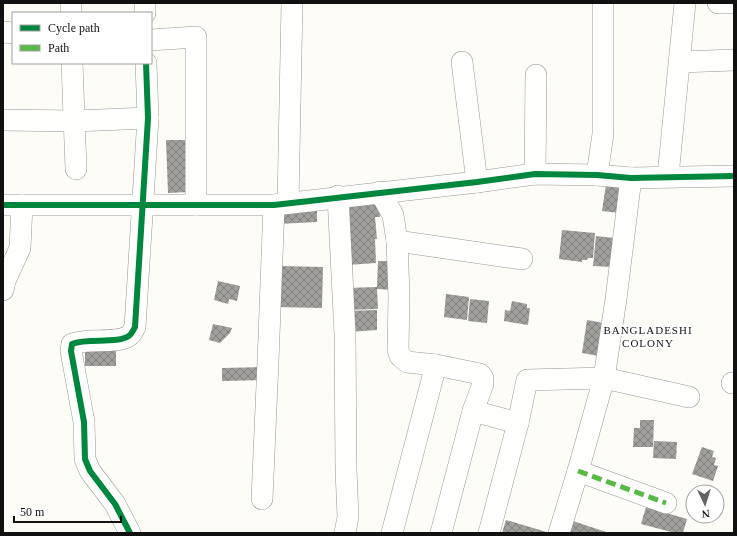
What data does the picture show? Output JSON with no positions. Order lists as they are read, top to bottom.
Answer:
{
  "districts": ["BANGLADESHI COLONY"],
  "legend": ["Cycle path", "Path"],
  "scale_bar": "50 m",
  "north": "bottom"
}
